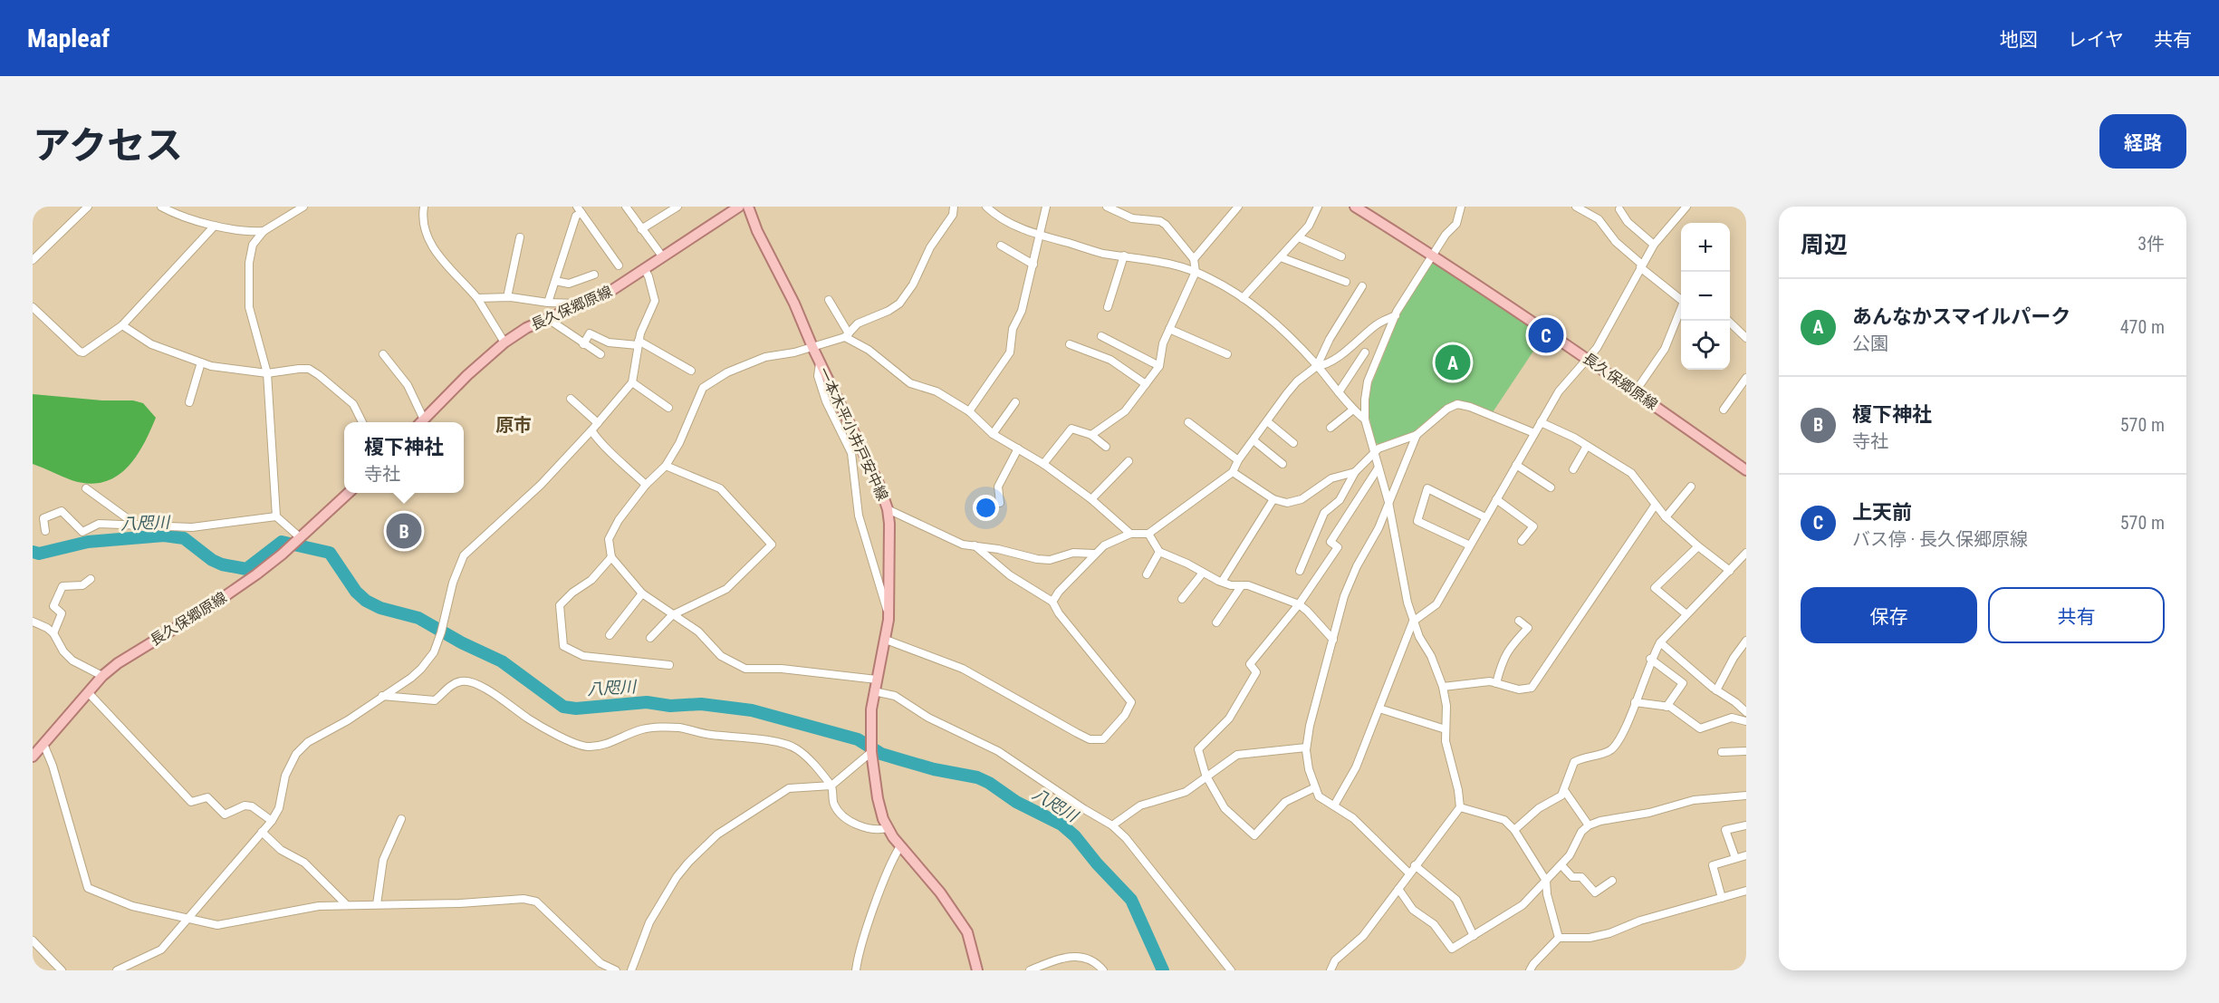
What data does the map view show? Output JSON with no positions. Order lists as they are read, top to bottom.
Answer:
{
  "streets": {
    "main road": ["長久保郷原線", "一本木平小井戸安中線"]
  },
  "districts": ["原市"],
  "water": ["八咫川"],
  "page": {
    "header": "Mapleaf",
    "nav": ["地図", "レイヤ", "共有"],
    "title": "アクセス",
    "buttons": [
      "経路",
      ["保存", "共有"]
    ],
    "heading": ["周辺", "3件"],
    "map_buttons": ["+", "−"],
    "list": [
      {
        "mark": "A",
        "name": "あんなかスマイルパーク",
        "note": "公園",
        "value": "470 m"
      },
      {
        "mark": "B",
        "name": "榎下神社",
        "note": "寺社",
        "value": "570 m"
      },
      {
        "mark": "C",
        "name": "上天前",
        "note": "バス停 · 長久保郷原線",
        "value": "570 m"
      }
    ],
    "pins": ["C", "A", "B"],
    "popup": ["榎下神社", "寺社"]
  }
}
